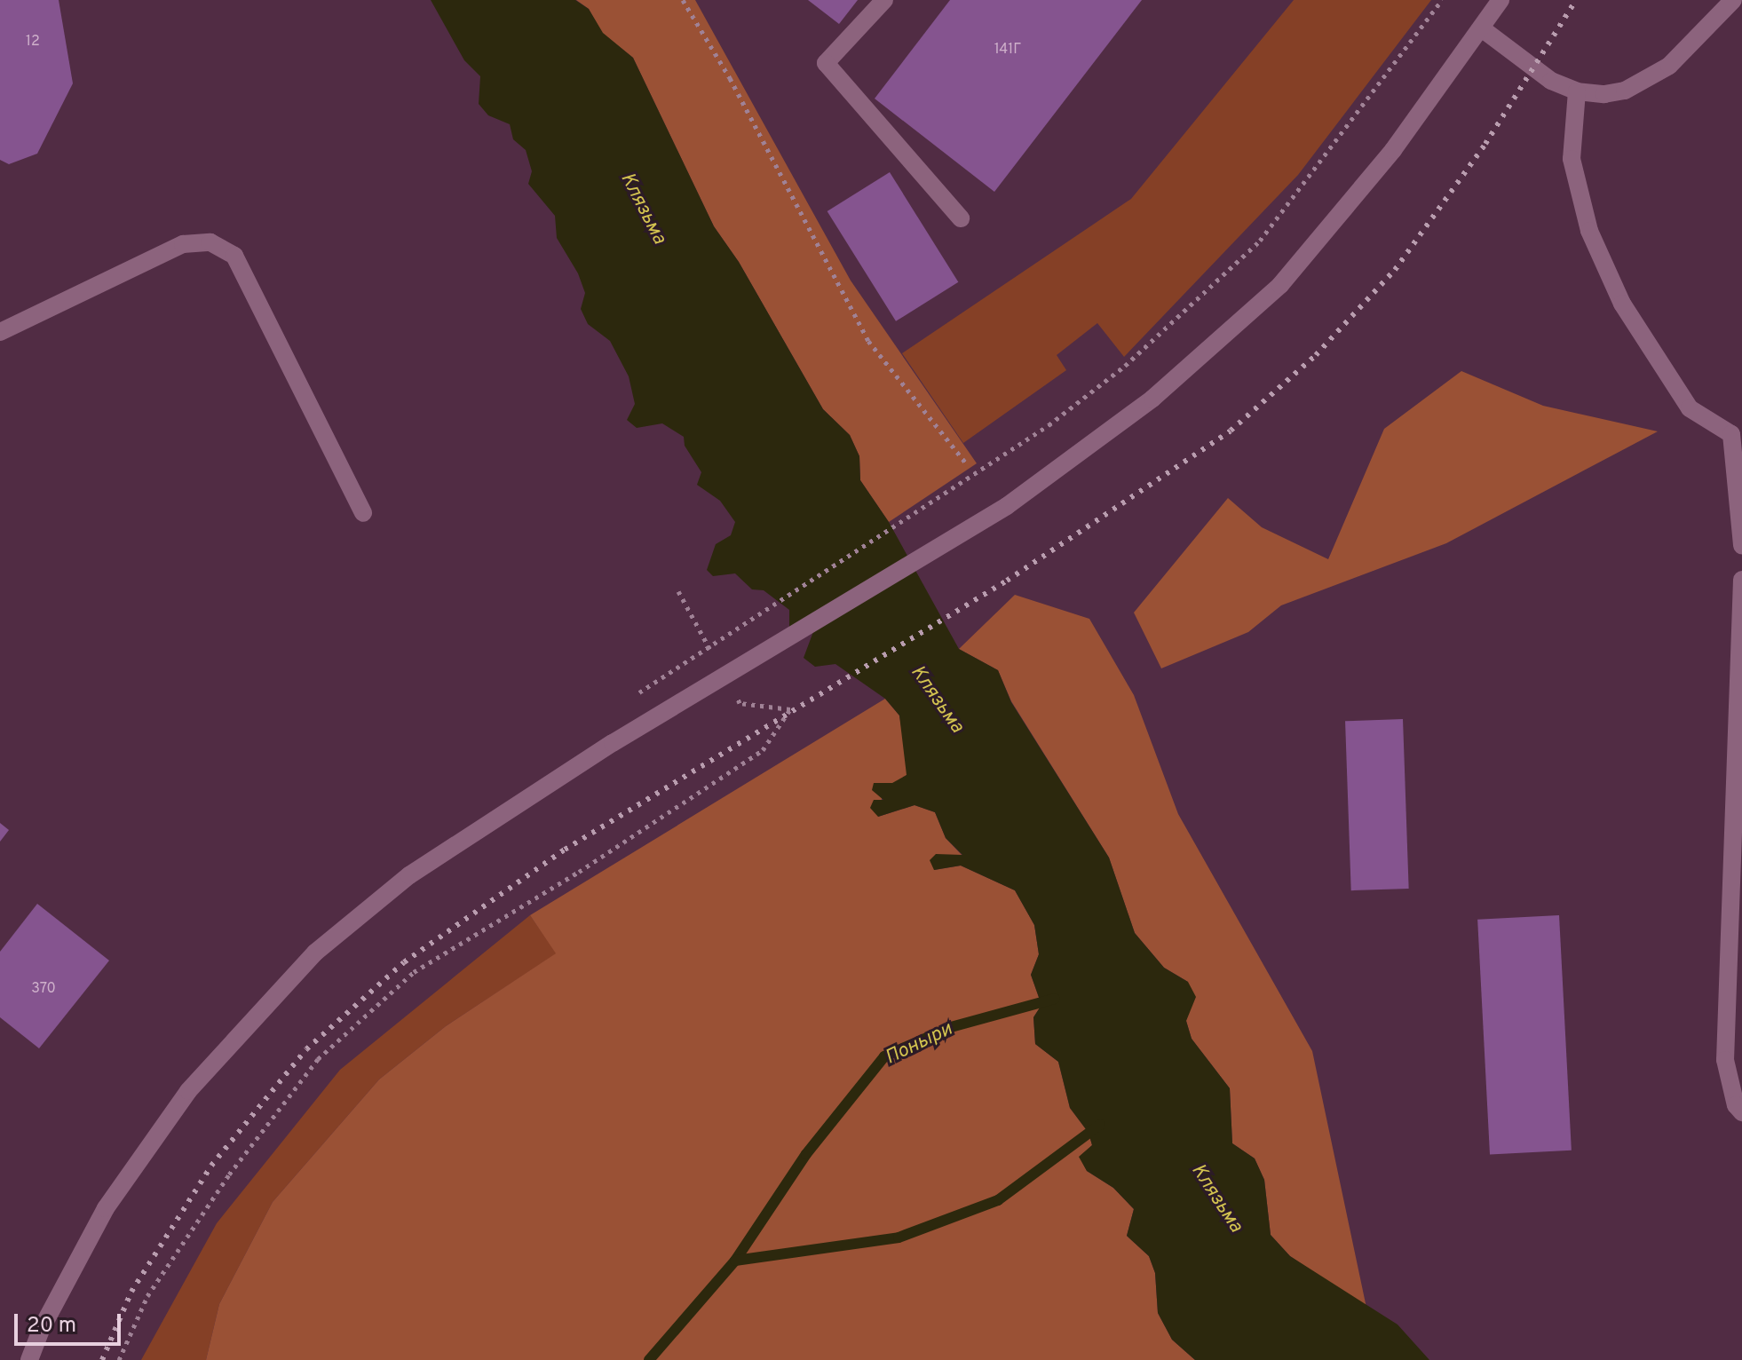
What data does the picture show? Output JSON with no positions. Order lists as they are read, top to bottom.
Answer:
{
  "water": ["Клязьма", "Поныри"],
  "house_numbers": ["12", "141Г", "370"],
  "scale_bar": "20 m"
}
